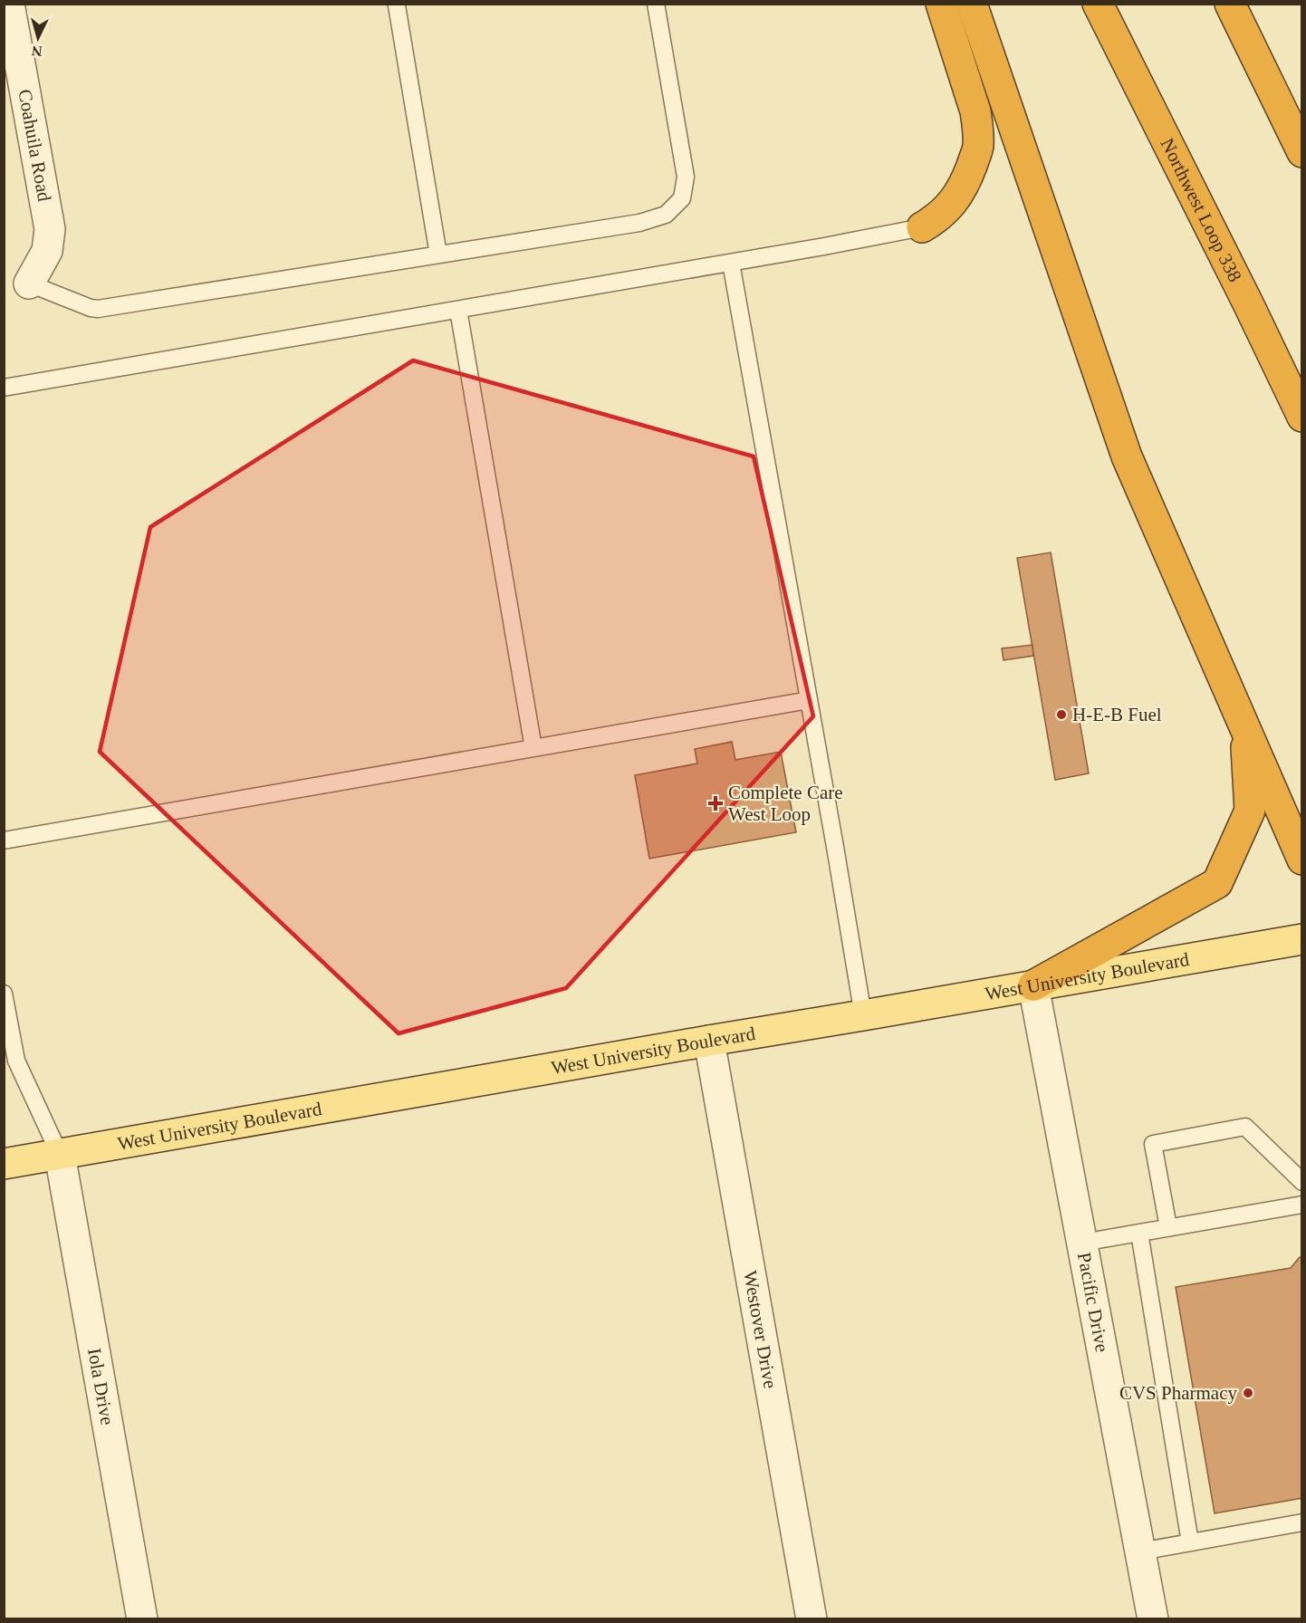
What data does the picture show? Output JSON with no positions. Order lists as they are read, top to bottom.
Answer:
{
  "streets": {
    "highway": ["Northwest Loop 338"],
    "main road": ["West University Boulevard"],
    "street": [
      "Coahuila Road",
      "Pacific Drive",
      "Westover Drive",
      "Iola Drive"
    ]
  },
  "crossings": [
    ["West University Boulevard", "Pacific Drive"],
    ["West University Boulevard", "Westover Drive"],
    ["West University Boulevard", "Iola Drive"]
  ],
  "places": {
    "other": ["H-E-B Fuel", "CVS Pharmacy"],
    "health": ["Complete Care West Loop"]
  },
  "north": "bottom"
}
